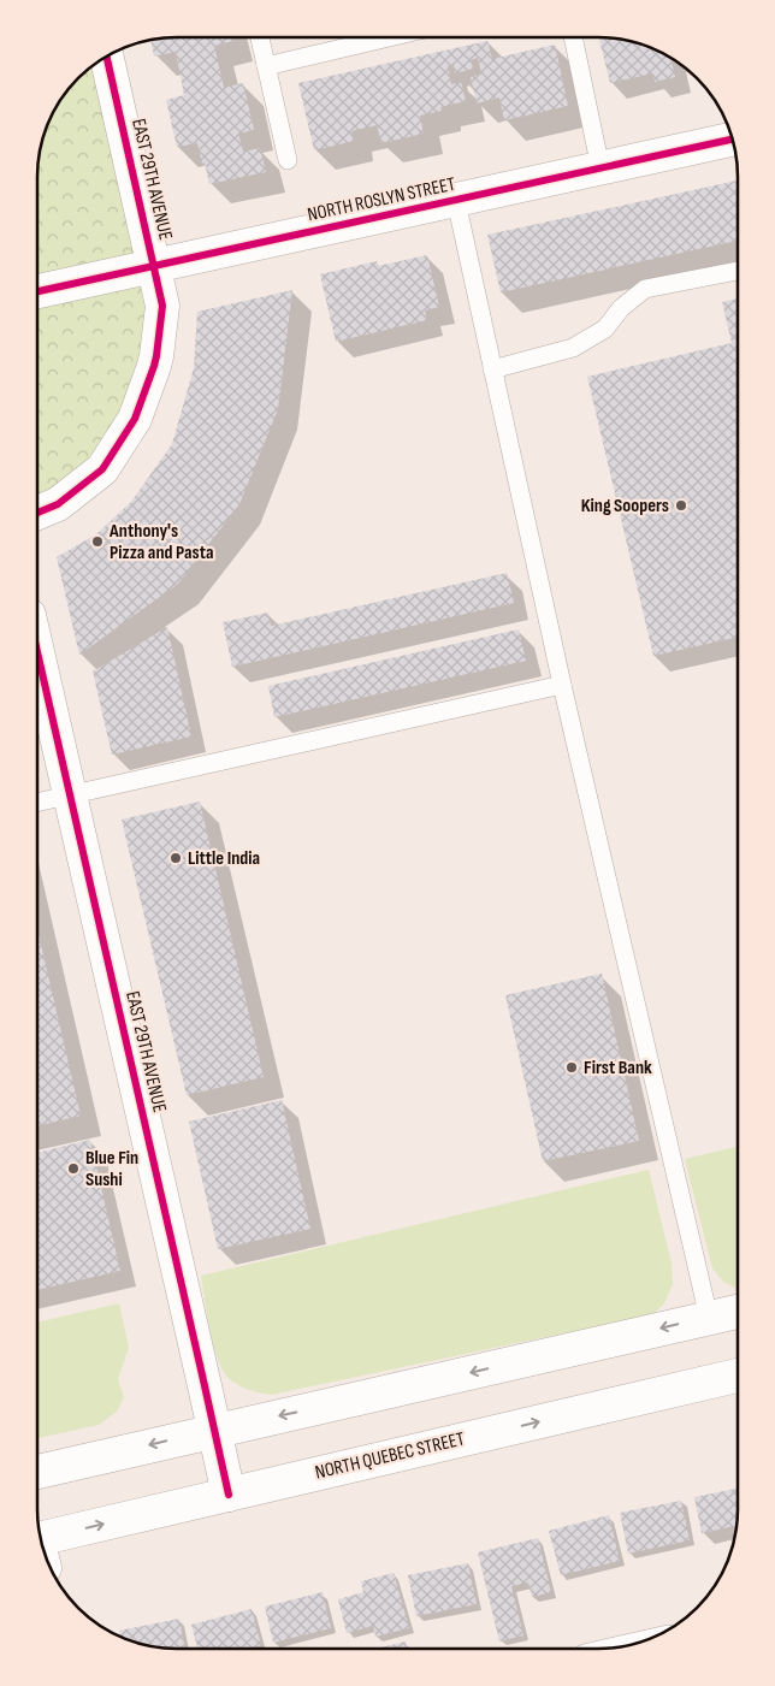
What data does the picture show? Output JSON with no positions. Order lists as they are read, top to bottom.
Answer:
{
  "streets": {
    "street": ["EAST 29TH AVENUE", "NORTH ROSLYN STREET", "NORTH QUEBEC STREET"]
  },
  "crossings": [
    ["EAST 29TH AVENUE", "NORTH ROSLYN STREET"],
    ["EAST 29TH AVENUE", "NORTH QUEBEC STREET"]
  ],
  "places": [
    "King Soopers",
    "Anthony's Pizza and Pasta",
    "Little India",
    "First Bank",
    "Blue Fin Sushi"
  ]
}
